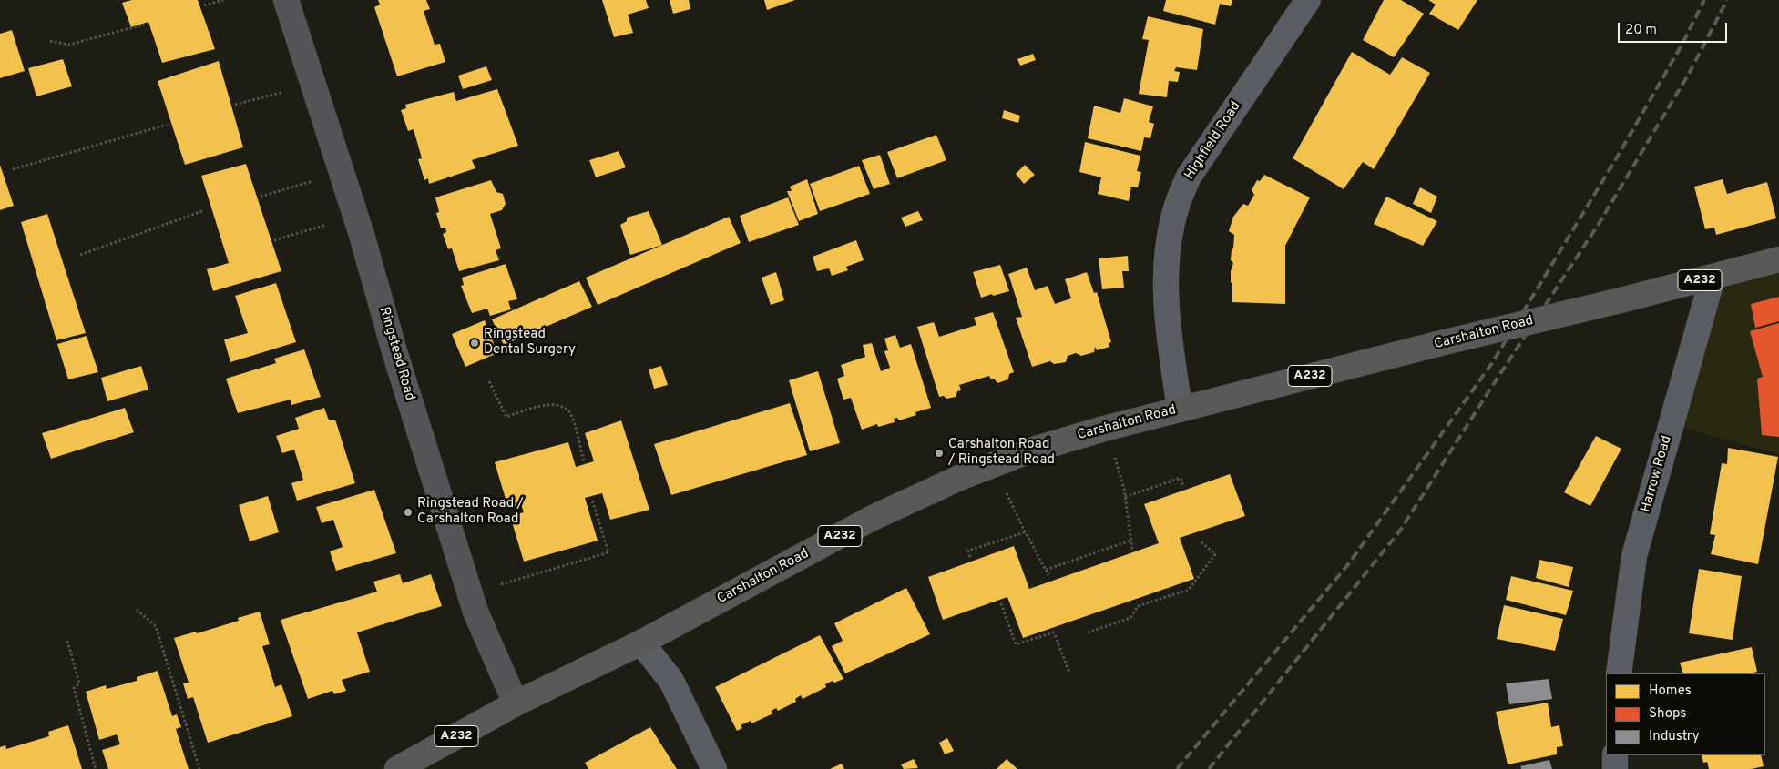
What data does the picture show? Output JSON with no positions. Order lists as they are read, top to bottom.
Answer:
{
  "streets": {
    "highway": ["A232", "Carshalton Road"],
    "street": ["Highfield Road", "Ringstead Road", "Harrow Road"]
  },
  "crossings": [
    ["Highfield Road", "Carshalton Road"],
    ["Carshalton Road", "Ringstead Road"],
    ["Carshalton Road", "Harrow Road"]
  ],
  "places": ["Ringstead Dental Surgery", "Carshalton Road / Ringstead Road", "Ringstead Road / Carshalton Road"],
  "legend": ["Homes", "Shops", "Industry"],
  "scale_bar": "20 m"
}
